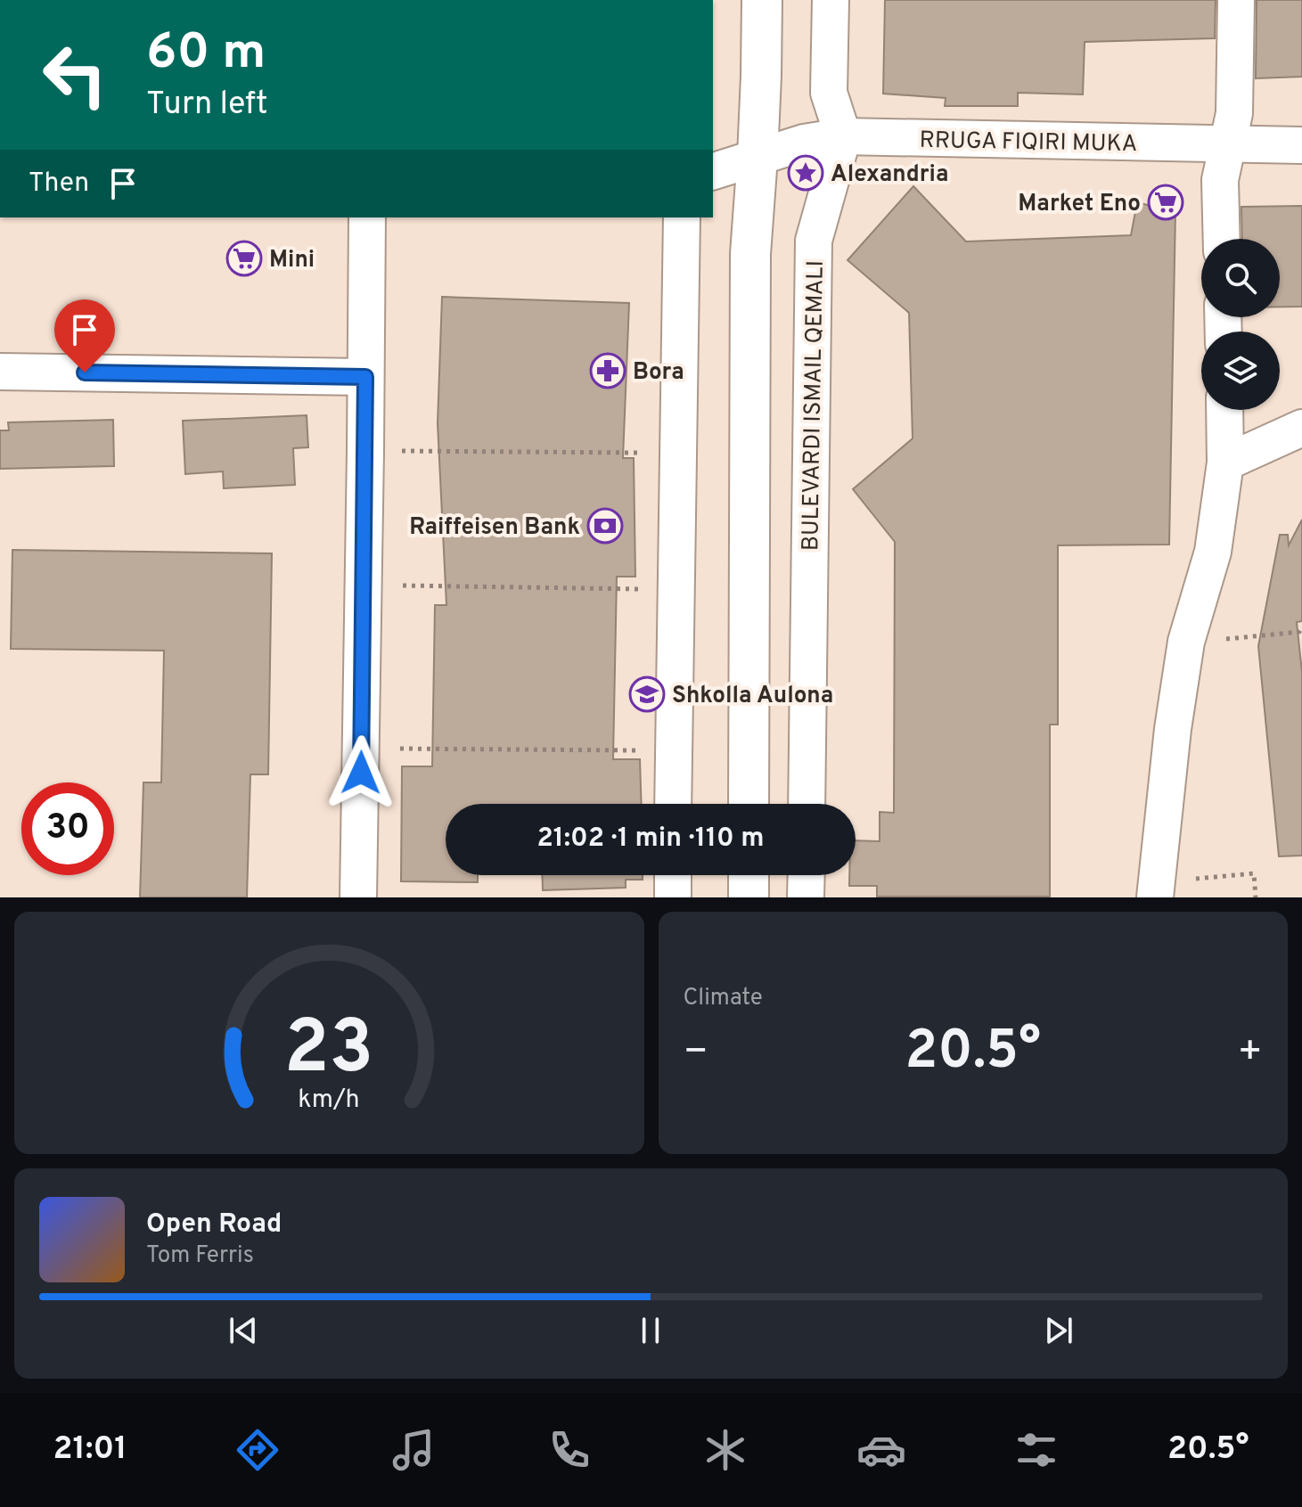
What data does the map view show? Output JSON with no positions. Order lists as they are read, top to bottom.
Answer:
{
  "streets": {
    "street": ["RRUGA FIQIRI MUKA", "BULEVARDI ISMAIL QEMALI"]
  },
  "crossings": [
    ["RRUGA FIQIRI MUKA", "BULEVARDI ISMAIL QEMALI"]
  ],
  "places": {
    "place": ["Alexandria"],
    "supermarket": ["Market Eno", "Mini"],
    "pharmacy": ["Bora"],
    "bank": ["Raiffeisen Bank"],
    "school or university": ["Shkolla Aulona"]
  },
  "page": {
    "turn": ["60 m", "Turn left"],
    "then": "Then",
    "limit": "30",
    "trip": "21:02 · 1 min · 110 m",
    "tile": "Climate",
    "heat": ["−", "20.5°", "+"],
    "song": ["Open Road", "Tom Ferris"],
    "tabs": ["21:01", "20.5°"],
    "gauge": ["23", "km/h"]
  }
}
